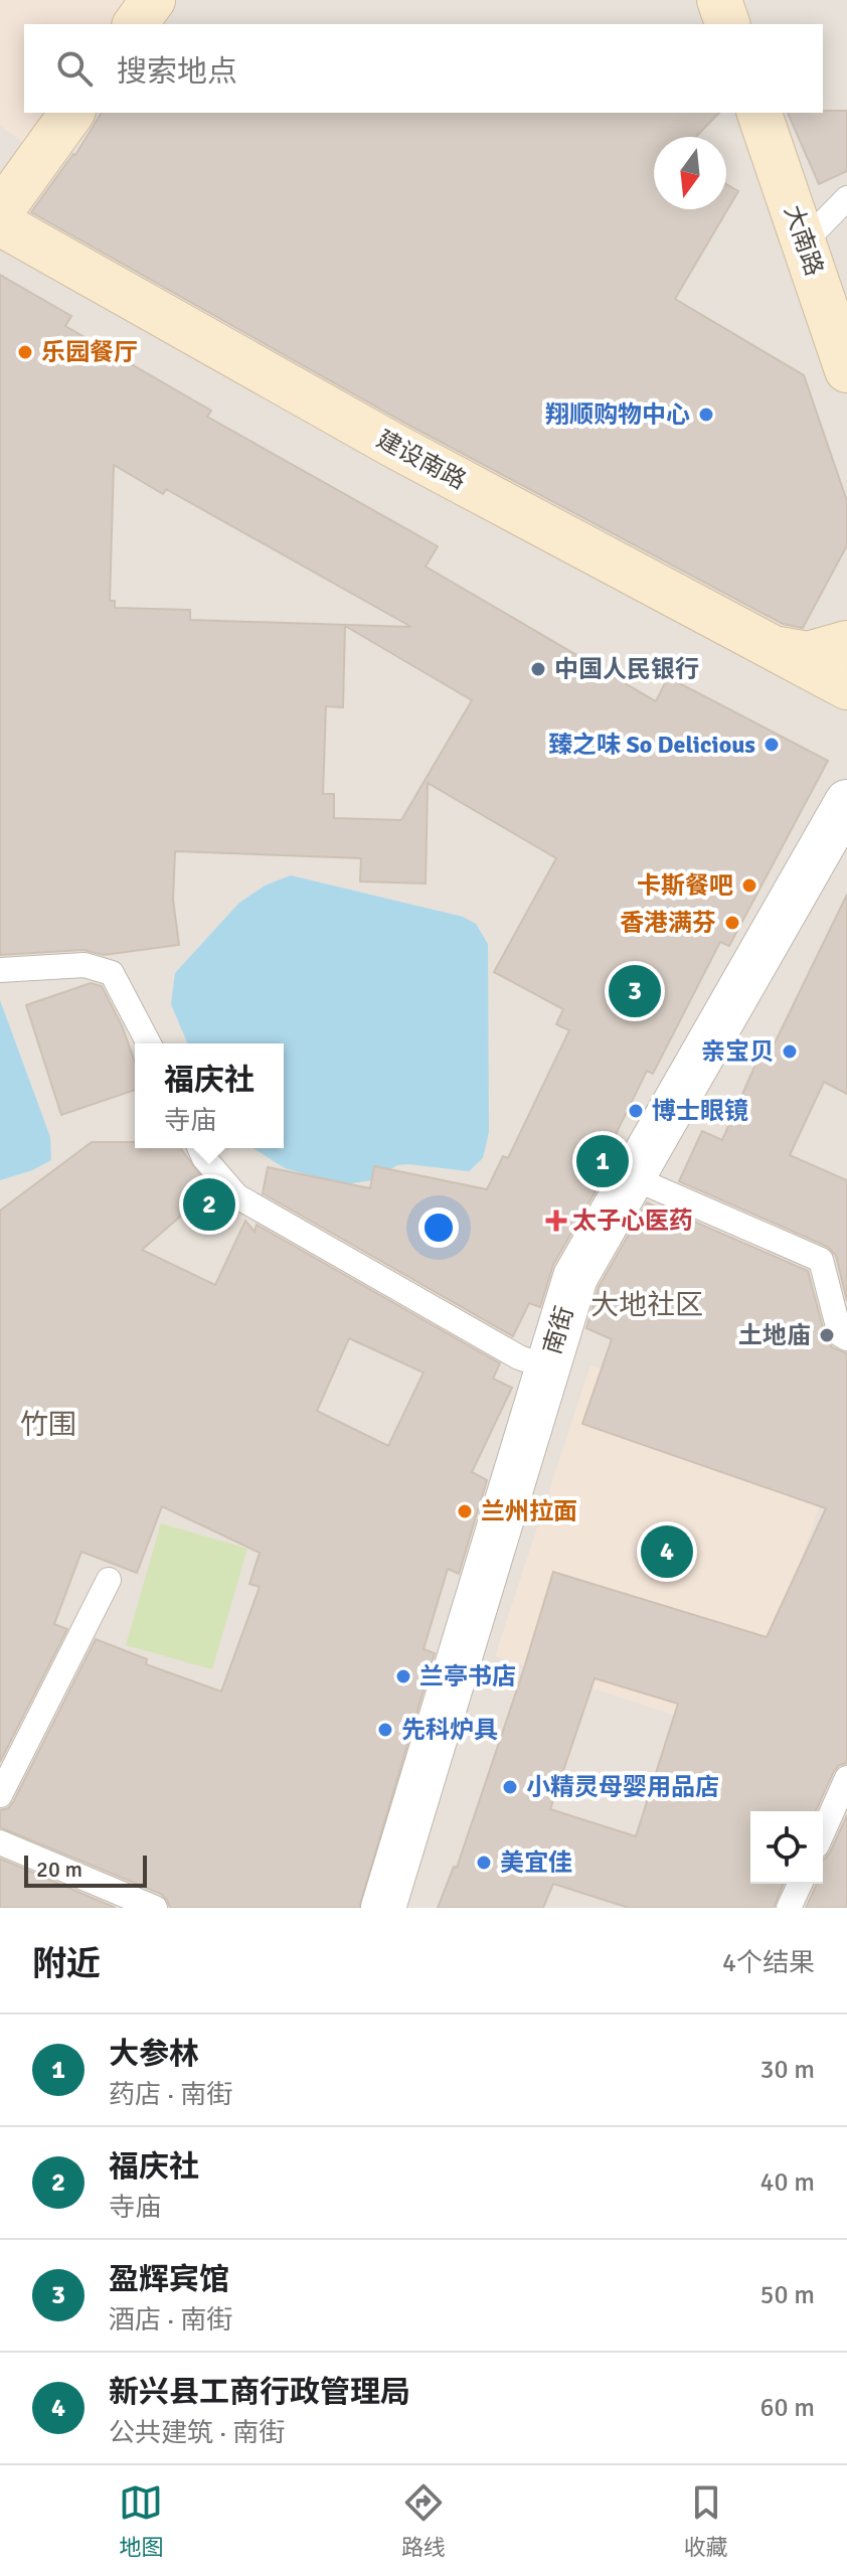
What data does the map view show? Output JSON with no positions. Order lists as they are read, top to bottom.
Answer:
{
  "streets": {
    "street": ["大南路", "建设南路", "南街"]
  },
  "districts": ["大地社区", "竹围"],
  "places": {
    "other": [
      "乐园餐厅",
      "翔顺购物中心",
      "中国人民银行",
      "臻之味 So Delicious",
      "卡斯餐吧",
      "香港满芬",
      "亲宝贝",
      "博士眼镜",
      "土地庙",
      "兰州拉面",
      "兰亭书店",
      "先科炉具",
      "小精灵母婴用品店",
      "美宜佳"
    ],
    "health": ["太子心医药"]
  },
  "scale_bar": "20 m",
  "north": "bottom",
  "page": {
    "search": "搜索地点",
    "pins": [
      "3",
      "1",
      "2",
      "4"
    ],
    "popup": ["福庆社", "寺庙"],
    "scale": "20 m",
    "heading": ["附近", "4个结果"],
    "list": [
      {
        "mark": "1",
        "name": "大参林",
        "note": "药店 · 南街",
        "value": "30 m"
      },
      {
        "mark": "2",
        "name": "福庆社",
        "note": "寺庙",
        "value": "40 m"
      },
      {
        "mark": "3",
        "name": "盈辉宾馆",
        "note": "酒店 · 南街",
        "value": "50 m"
      },
      {
        "mark": "4",
        "name": "新兴县工商行政管理局",
        "note": "公共建筑 · 南街",
        "value": "60 m"
      }
    ],
    "nav": ["地图", "路线", "收藏"]
  }
}
